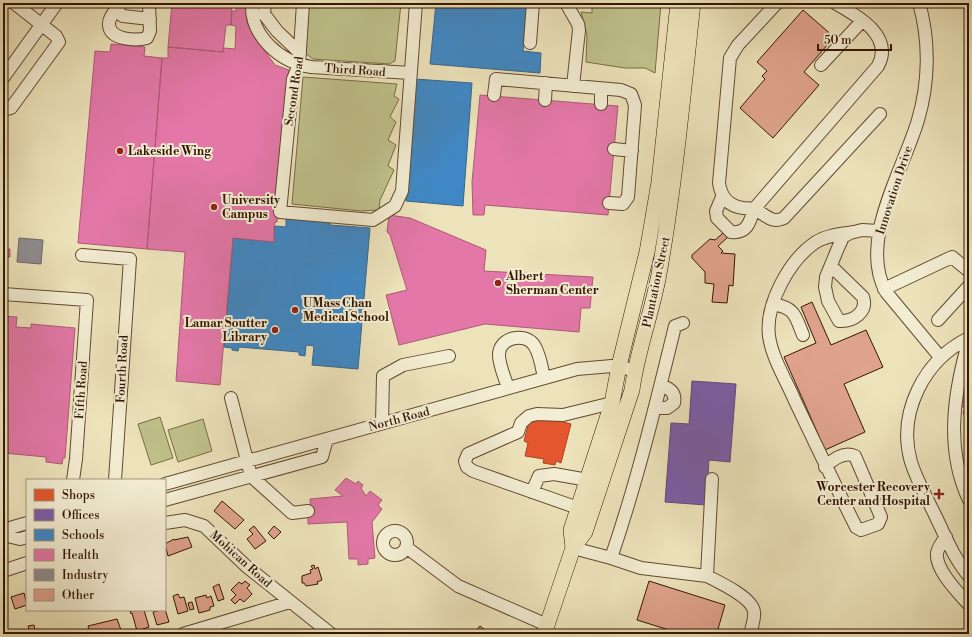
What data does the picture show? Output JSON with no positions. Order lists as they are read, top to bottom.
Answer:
{
  "streets": {
    "main road": ["Plantation Street"],
    "street": [
      "Third Road",
      "Second Road",
      "Innovation Drive",
      "Fourth Road",
      "Fifth Road",
      "North Road",
      "Mohican Road"
    ]
  },
  "crossings": [
    ["Third Road", "Second Road"],
    ["Plantation Street", "North Road"]
  ],
  "places": {
    "other": [
      "Lakeside Wing",
      "University Campus",
      "Albert Sherman Center",
      "UMass Chan Medical School",
      "Lamar Soutter Library"
    ],
    "health": ["Worcester Recovery Center and Hospital"]
  },
  "legend": [
    "Shops",
    "Offices",
    "Schools",
    "Health",
    "Industry",
    "Other"
  ],
  "scale_bar": "50 m"
}
